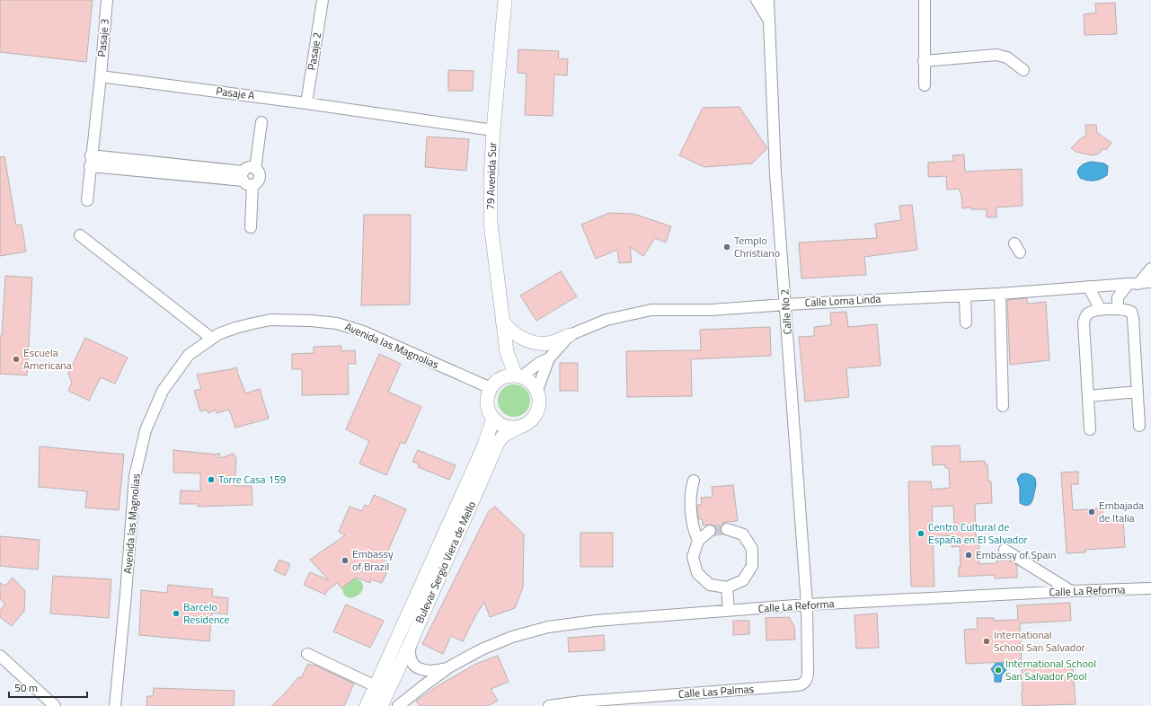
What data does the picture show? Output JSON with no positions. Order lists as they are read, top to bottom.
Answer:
{
  "streets": {
    "main road": ["79 Avenida Sur", "Bulevar Sergio Viera de Mello"],
    "street": [
      "Pasaje 3",
      "Pasaje 2",
      "Pasaje A",
      "Calle Loma Linda",
      "Calle No 2",
      "Avenida las Magnolias",
      "Calle La Reforma",
      "Calle Las Palmas"
    ]
  },
  "crossings": [
    ["Pasaje 3", "Pasaje A"],
    ["Pasaje 2", "Pasaje A"],
    ["Pasaje A", "79 Avenida Sur"],
    ["79 Avenida Sur", "Calle Loma Linda"],
    ["79 Avenida Sur", "Avenida las Magnolias"],
    ["79 Avenida Sur", "Bulevar Sergio Viera de Mello"],
    ["Calle Loma Linda", "Calle No 2"],
    ["Calle Loma Linda", "Avenida las Magnolias"],
    ["Calle Loma Linda", "Bulevar Sergio Viera de Mello"],
    ["Calle No 2", "Calle La Reforma"],
    ["Calle No 2", "Calle Las Palmas"],
    ["Avenida las Magnolias", "Bulevar Sergio Viera de Mello"],
    ["Bulevar Sergio Viera de Mello", "Calle La Reforma"],
    ["Calle La Reforma", "Calle Las Palmas"]
  ],
  "places": [
    "Templo Christiano",
    "Escuela Americana",
    "Torre Casa 159",
    "Embajada de Italia",
    "Centro Cultural de España en El Salvador",
    "Embassy of Spain",
    "Embassy of Brazil",
    "Barcelo Residence",
    "International School San Salvador",
    "International School San Salvador Pool"
  ],
  "scale_bar": "50 m"
}
